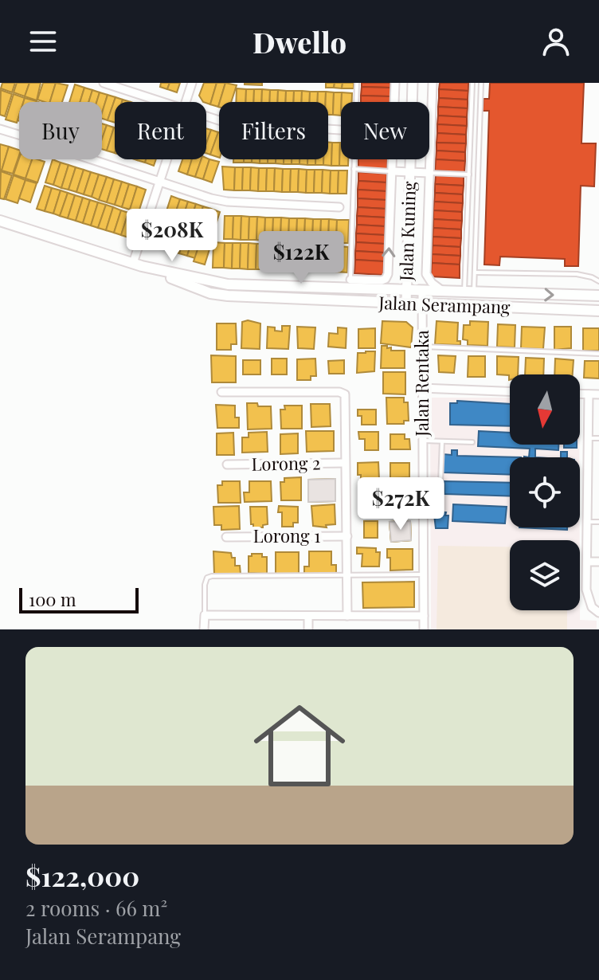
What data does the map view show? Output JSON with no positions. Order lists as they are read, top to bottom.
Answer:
{
  "streets": {
    "main road": ["Jalan Serampang"],
    "street": [
      "Jalan Kuning",
      "Jalan Rentaka",
      "Lorong 2",
      "Lorong 1"
    ]
  },
  "crossings": [
    ["Jalan Kuning", "Jalan Serampang"],
    ["Jalan Serampang", "Jalan Rentaka"]
  ],
  "scale_bar": "100 m",
  "north": "bottom",
  "page": {
    "header": "Dwello",
    "chip": [
      "Buy",
      "Rent",
      "Filters",
      "New"
    ],
    "price": ["$208K", "$122K", "$272K"],
    "scale": "100 m",
    "list": [
      {
        "name": "$122,000",
        "note": "2 rooms · 66 m² · Jalan Serampang"
      }
    ]
  }
}
